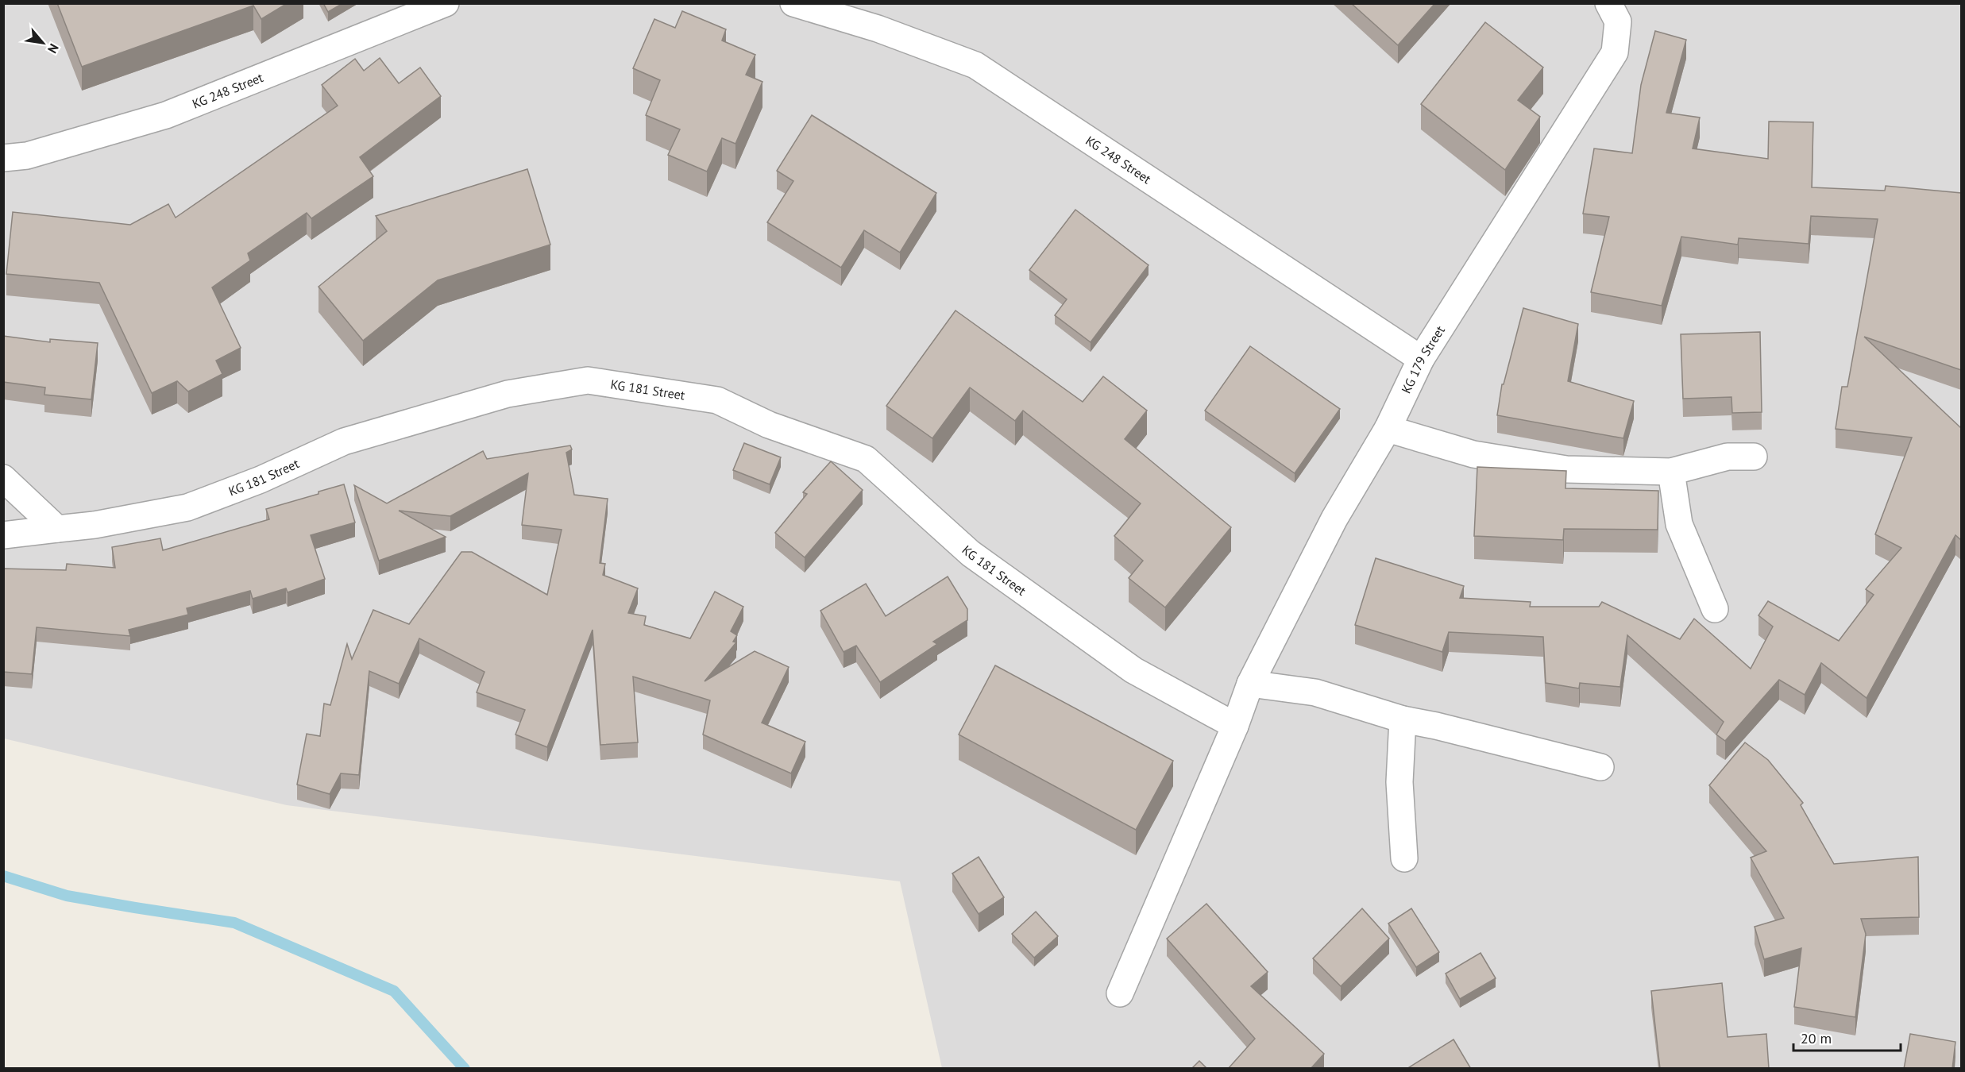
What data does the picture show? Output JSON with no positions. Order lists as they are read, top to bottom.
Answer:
{
  "streets": {
    "street": ["KG 248 Street", "KG 179 Street", "KG 181 Street"]
  },
  "crossings": [
    ["KG 248 Street", "KG 179 Street"],
    ["KG 179 Street", "KG 181 Street"]
  ],
  "scale_bar": "20 m",
  "north": "bottom right"
}
